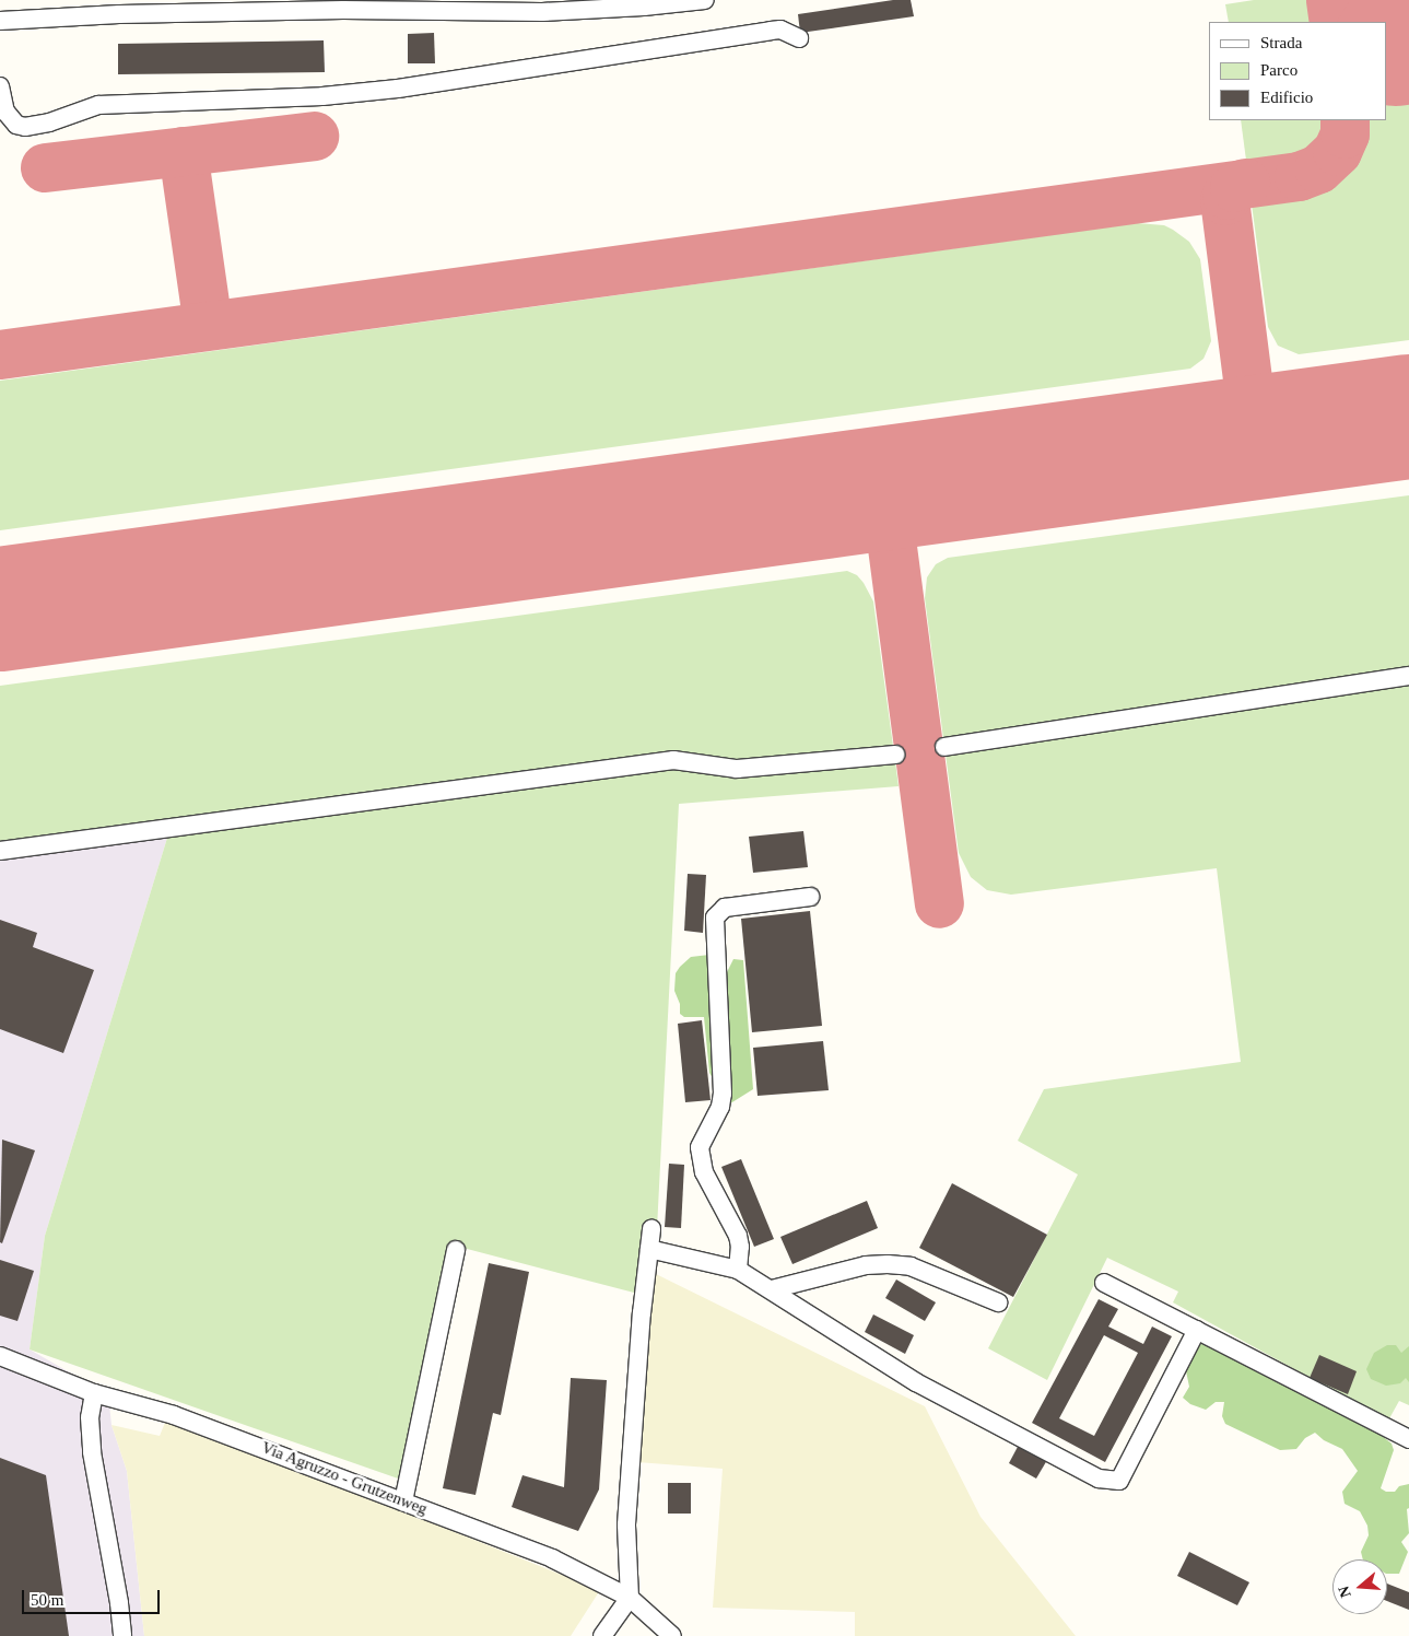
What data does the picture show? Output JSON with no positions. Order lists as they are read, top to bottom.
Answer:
{
  "streets": {
    "street": ["Via Agruzzo - Grutzenweg"]
  },
  "legend": ["Strada", "Parco", "Edificio"],
  "scale_bar": "50 m",
  "north": "left"
}
